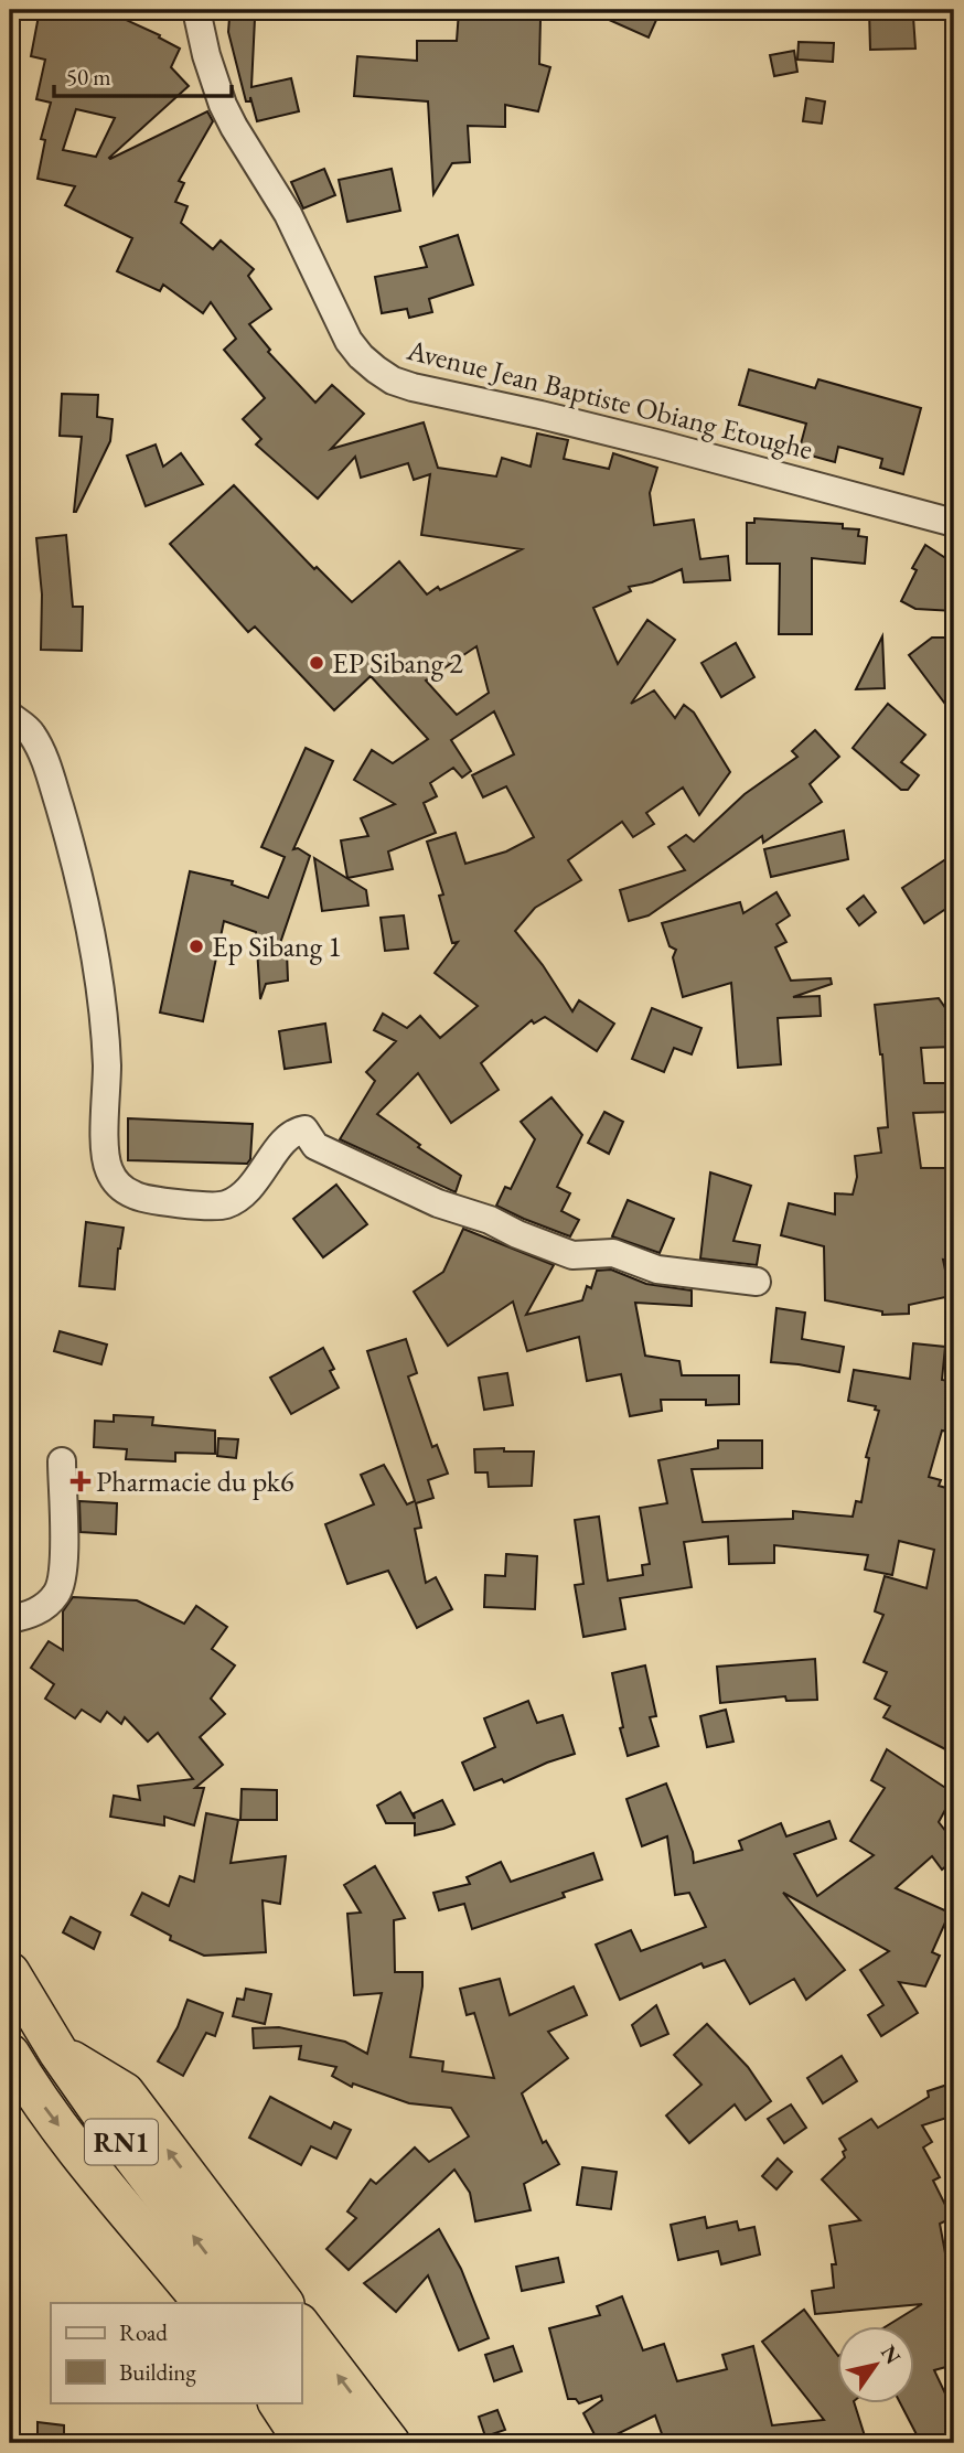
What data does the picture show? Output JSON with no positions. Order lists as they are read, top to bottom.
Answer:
{
  "streets": {
    "highway": ["RN1"],
    "street": ["Avenue Jean Baptiste Obiang Etoughe"]
  },
  "places": {
    "other": ["EP Sibang 2", "Ep Sibang 1"],
    "health": ["Pharmacie du pk6"]
  },
  "legend": ["Road", "Building"],
  "scale_bar": "50 m",
  "north": "top right"
}
